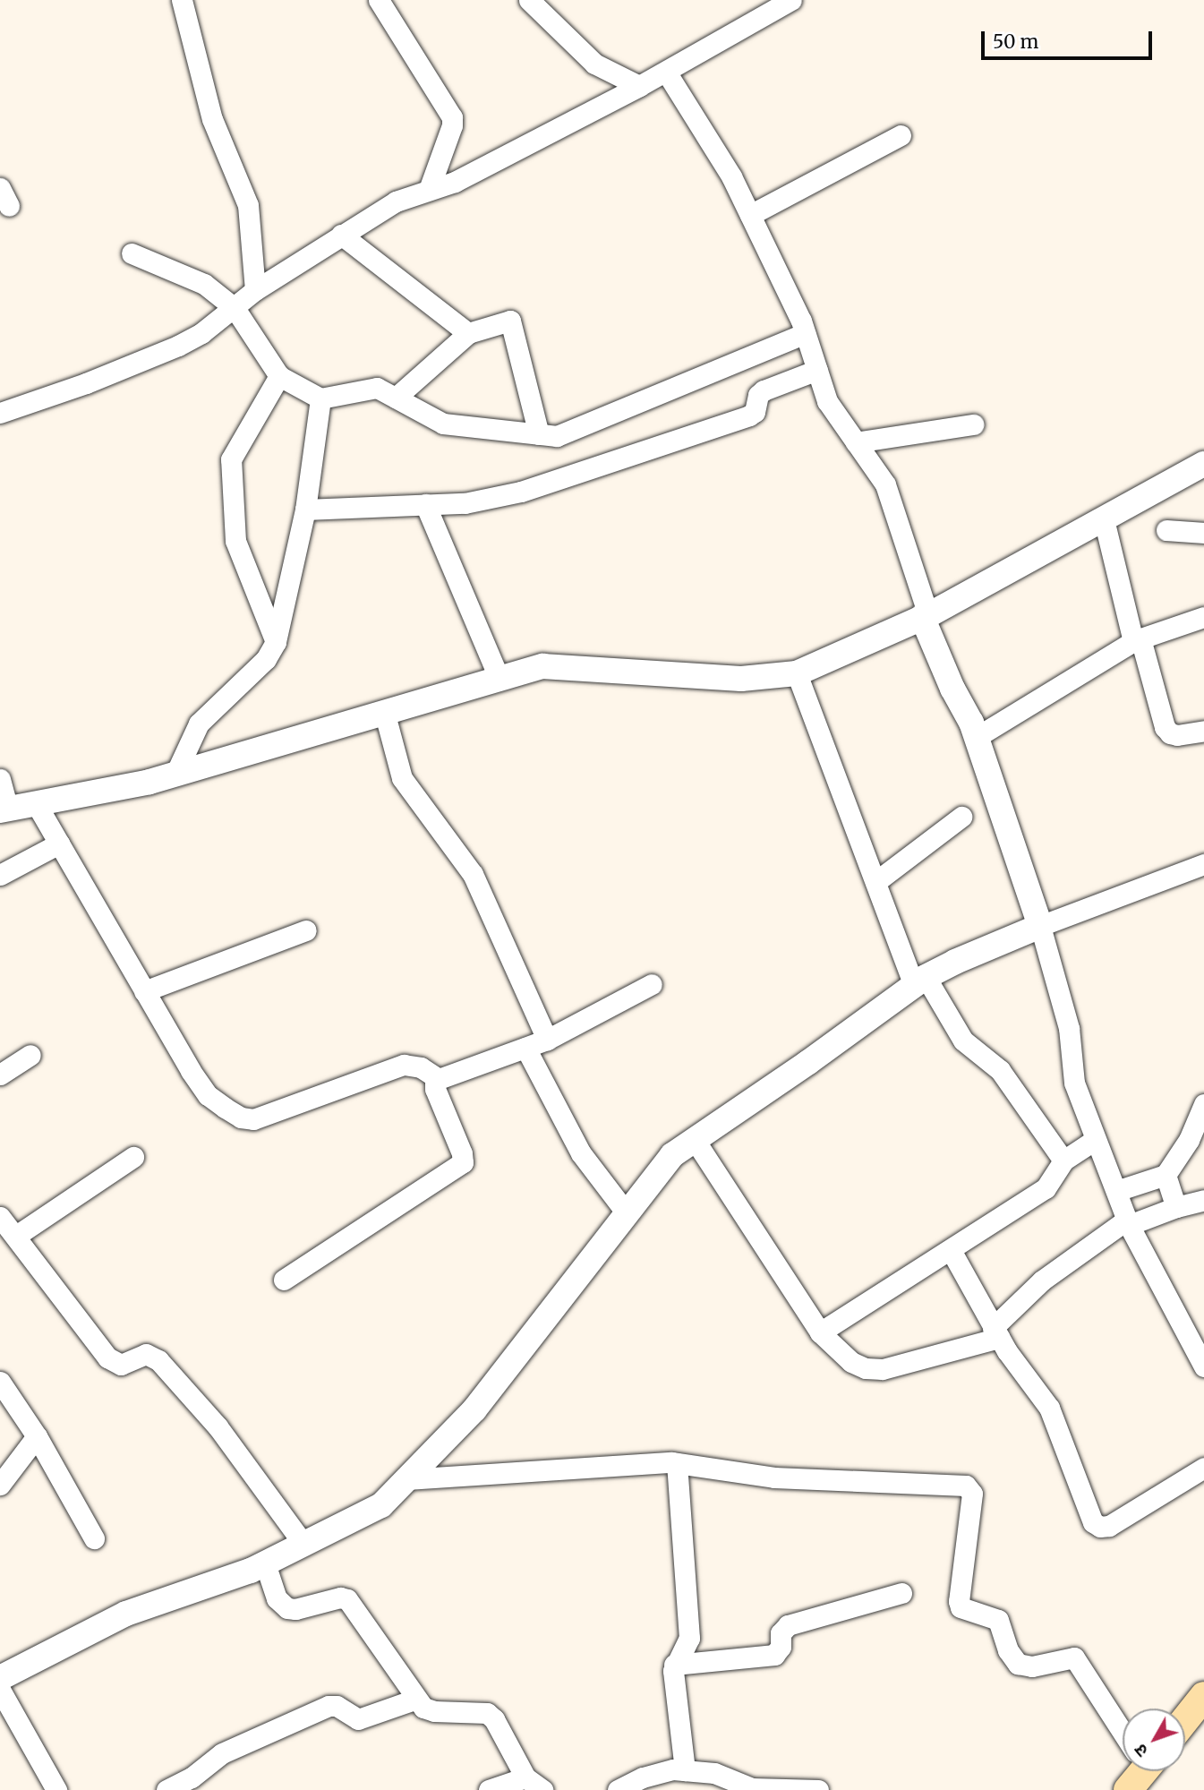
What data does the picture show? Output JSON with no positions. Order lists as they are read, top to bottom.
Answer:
{
  "scale_bar": "50 m",
  "north": "bottom left"
}
